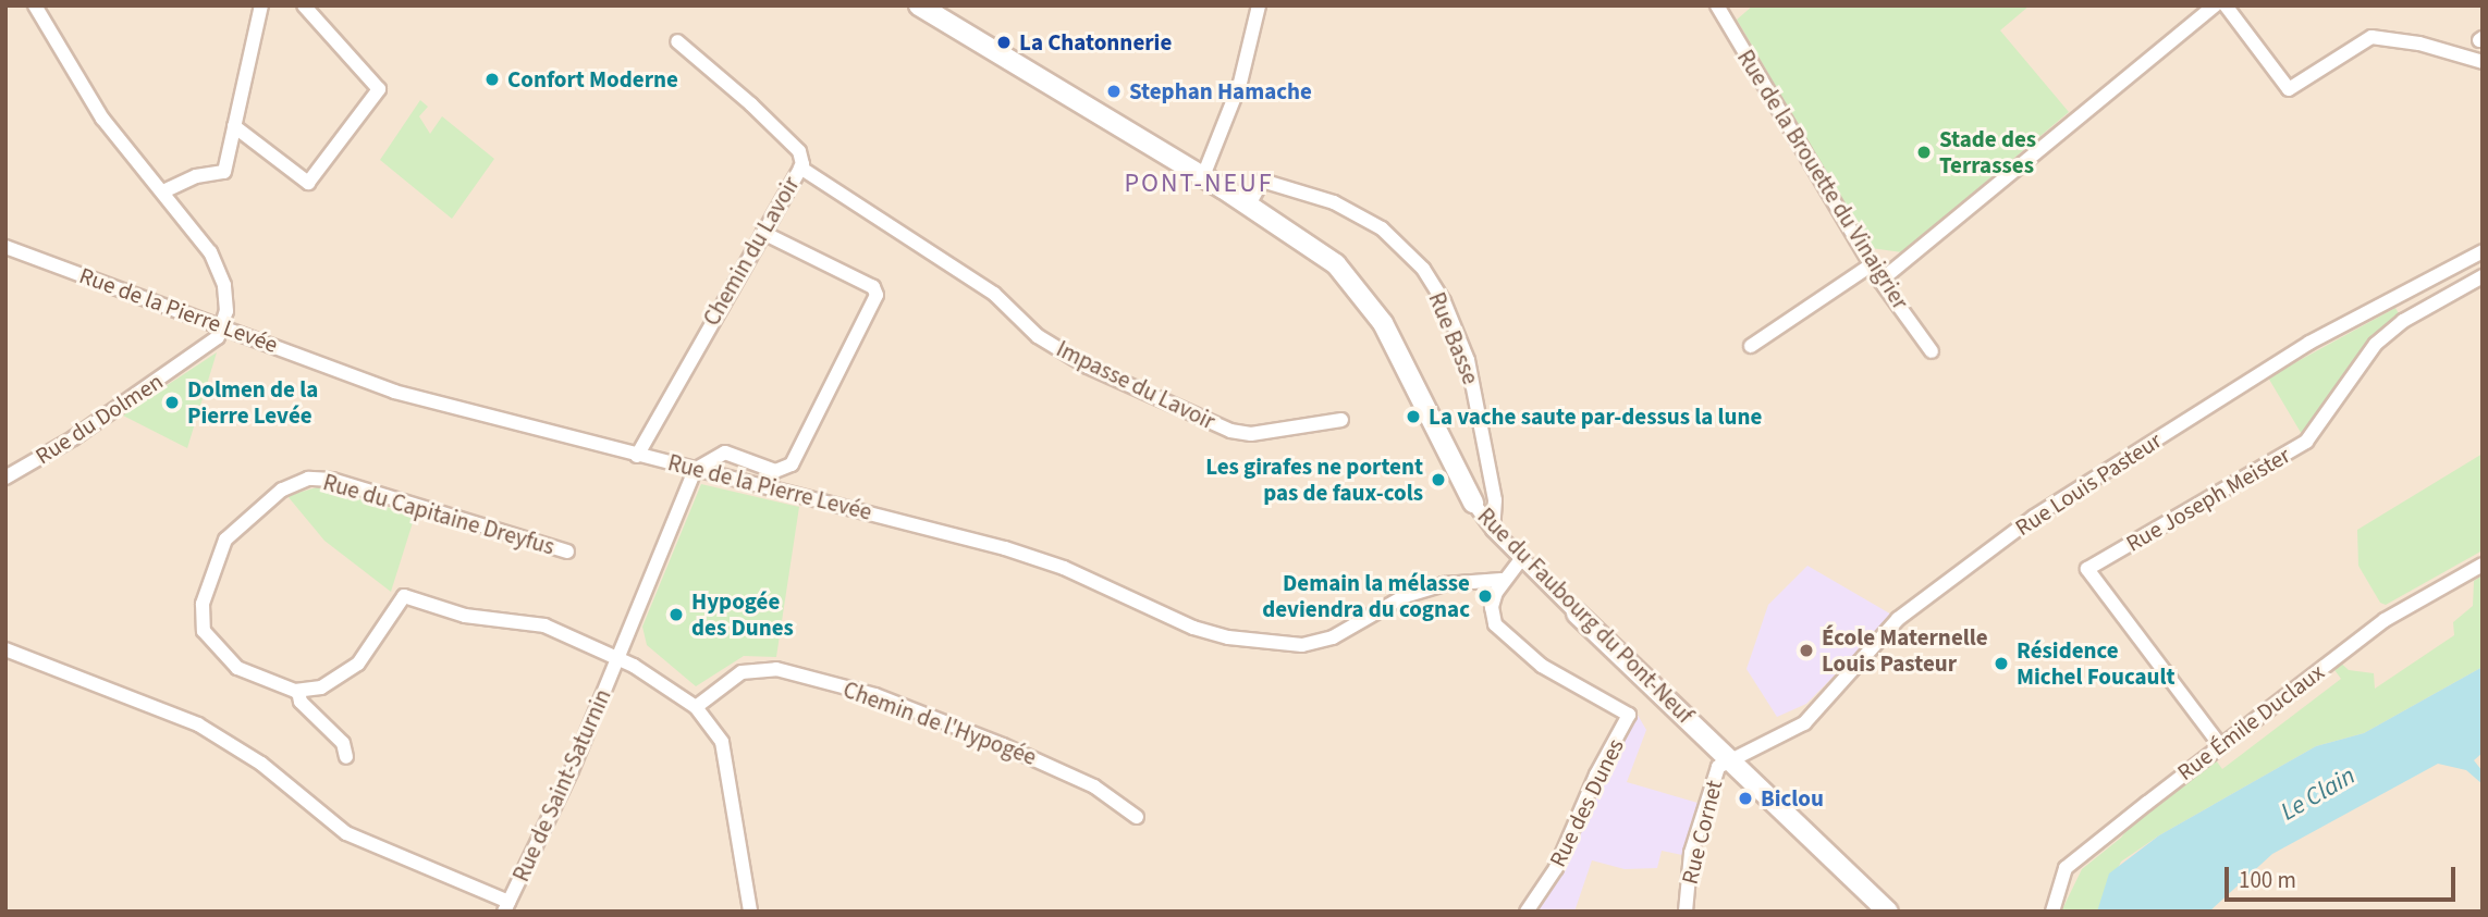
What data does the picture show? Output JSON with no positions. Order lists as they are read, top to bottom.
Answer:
{
  "streets": {
    "main road": ["Rue du Faubourg du Pont-Neuf"],
    "street": [
      "Rue de la Brouette du Vinaigrier",
      "Chemin du Lavoir",
      "Rue de la Pierre Levée",
      "Rue Basse",
      "Impasse du Lavoir",
      "Rue du Dolmen",
      "Rue Louis Pasteur",
      "Rue Joseph Meister",
      "Rue du Capitaine Dreyfus",
      "Rue Émile Duclaux",
      "Chemin de l'Hypogée",
      "Rue de Saint-Saturnin",
      "Rue des Dunes",
      "Rue Cornet"
    ]
  },
  "crossings": [
    ["Chemin du Lavoir", "Rue de la Pierre Levée"],
    ["Chemin du Lavoir", "Impasse du Lavoir"],
    ["Rue de la Pierre Levée", "Rue du Dolmen"],
    ["Rue de la Pierre Levée", "Rue de Saint-Saturnin"],
    ["Rue de la Pierre Levée", "Rue des Dunes"],
    ["Rue Basse", "Rue du Faubourg du Pont-Neuf"],
    ["Rue Louis Pasteur", "Rue du Faubourg du Pont-Neuf"],
    ["Rue Louis Pasteur", "Rue Cornet"],
    ["Rue Joseph Meister", "Rue Émile Duclaux"],
    ["Rue du Faubourg du Pont-Neuf", "Rue Cornet"]
  ],
  "districts": ["PONT-NEUF"],
  "water": ["Le Clain"],
  "places": [
    "La Chatonnerie",
    "Confort Moderne",
    "Stephan Hamache",
    "Stade des Terrasses",
    "Dolmen de la Pierre Levée",
    "La vache saute par-dessus la lune",
    "Les girafes ne portent pas de faux-cols",
    "Demain la mélasse deviendra du cognac",
    "Hypogée des Dunes",
    "École Maternelle Louis Pasteur",
    "Résidence Michel Foucault",
    "Biclou"
  ],
  "scale_bar": "100 m"
}
